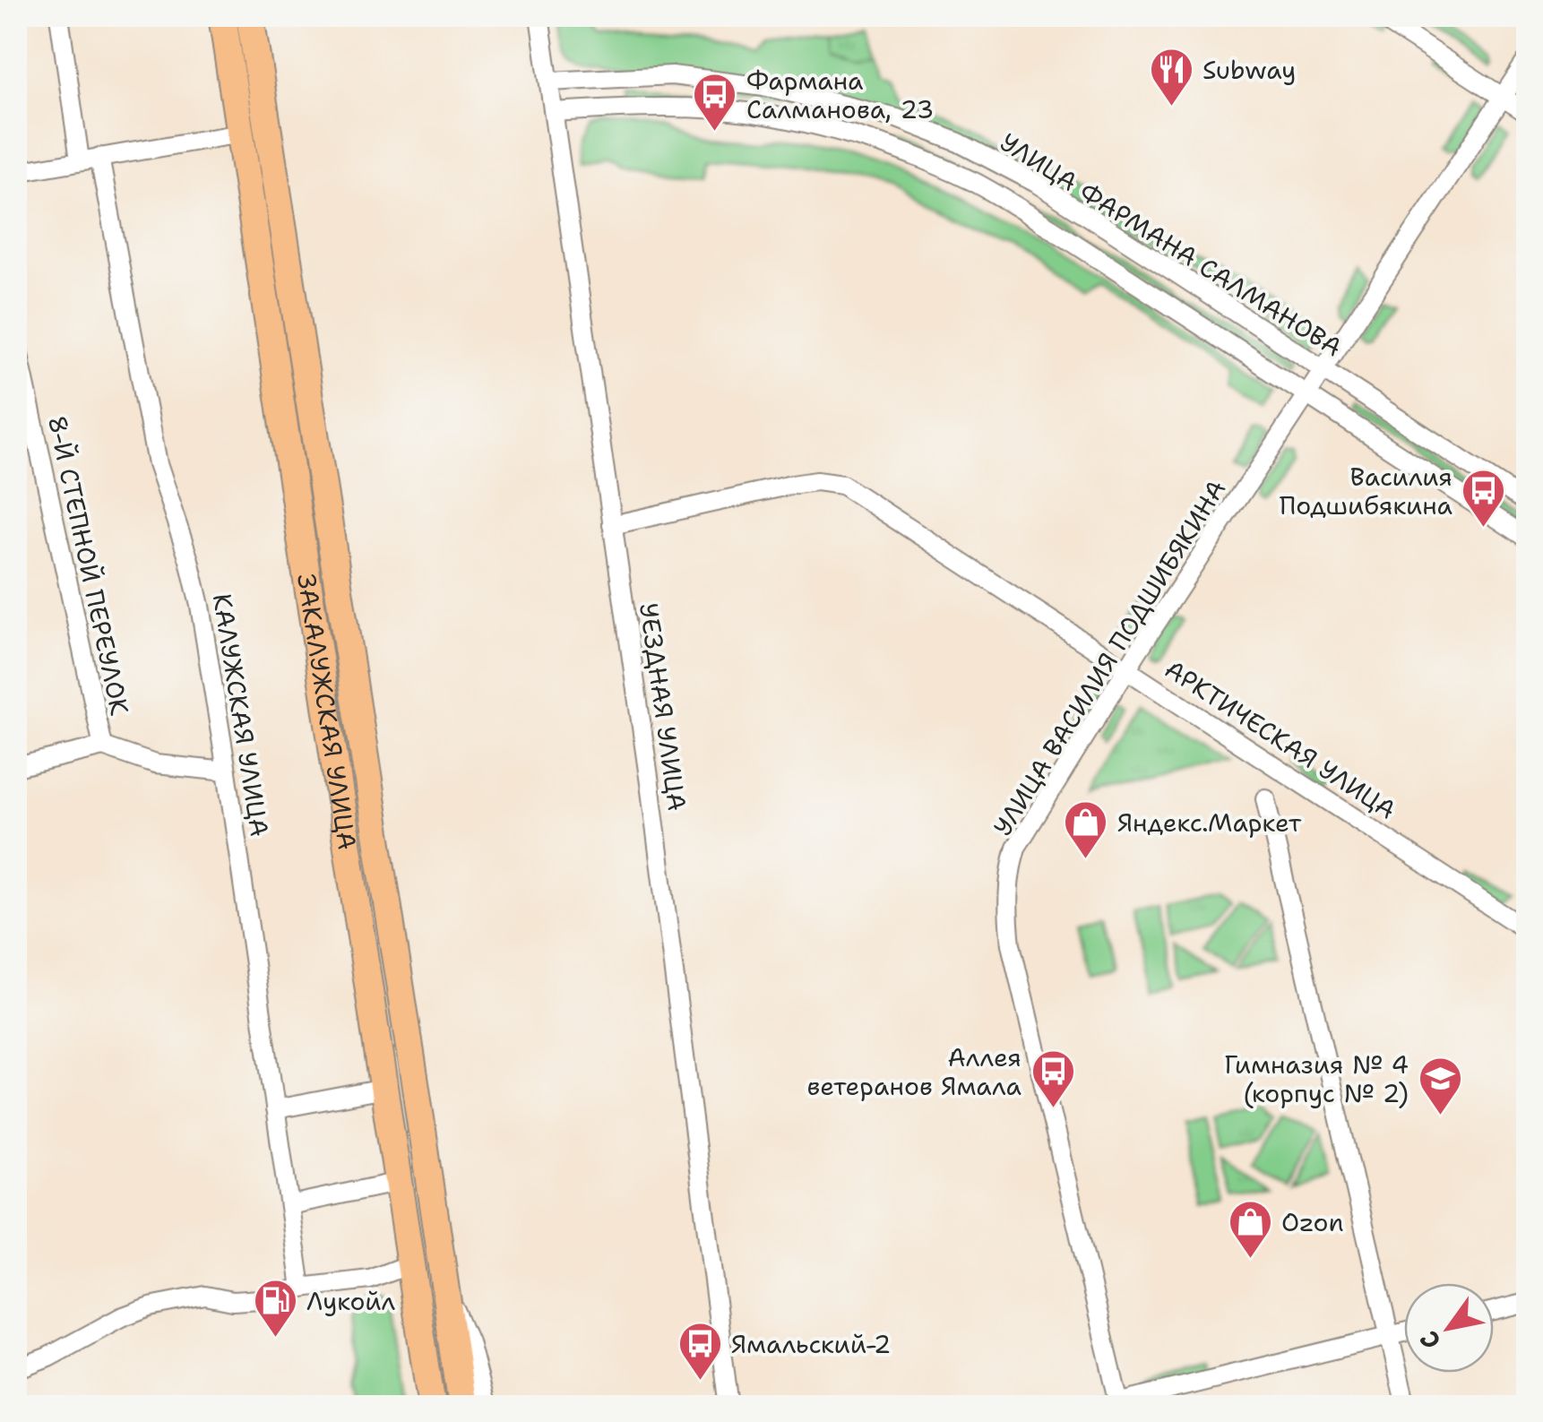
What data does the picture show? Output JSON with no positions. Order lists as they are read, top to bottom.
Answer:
{
  "streets": {
    "highway": ["ЗАКАЛУЖСКАЯ УЛИЦА"],
    "street": [
      "УЛИЦА ФАРМАНА САЛМАНОВА",
      "8-Й СТЕПНОЙ ПЕРЕУЛОК",
      "УЛИЦА ВАСИЛИЯ ПОДШИБЯКИНА",
      "УЕЗДНАЯ УЛИЦА",
      "КАЛУЖСКАЯ УЛИЦА",
      "АРКТИЧЕСКАЯ УЛИЦА"
    ]
  },
  "crossings": [
    ["УЛИЦА ФАРМАНА САЛМАНОВА", "УЛИЦА ВАСИЛИЯ ПОДШИБЯКИНА"],
    ["УЛИЦА ФАРМАНА САЛМАНОВА", "УЕЗДНАЯ УЛИЦА"],
    ["УЛИЦА ВАСИЛИЯ ПОДШИБЯКИНА", "АРКТИЧЕСКАЯ УЛИЦА"],
    ["УЕЗДНАЯ УЛИЦА", "АРКТИЧЕСКАЯ УЛИЦА"]
  ],
  "places": {
    "restaurant": ["Subway"],
    "bus stop": [
      "Фармана Салманова, 23",
      "Василия Подшибякина",
      "Аллея ветеранов Ямала",
      "Ямальский-2"
    ],
    "shop": ["Яндекс.Маркет", "Ozon"],
    "school or university": ["Гимназия № 4 (корпус № 2)"],
    "fuel station": ["Лукойл"]
  },
  "north": "bottom left"
}
